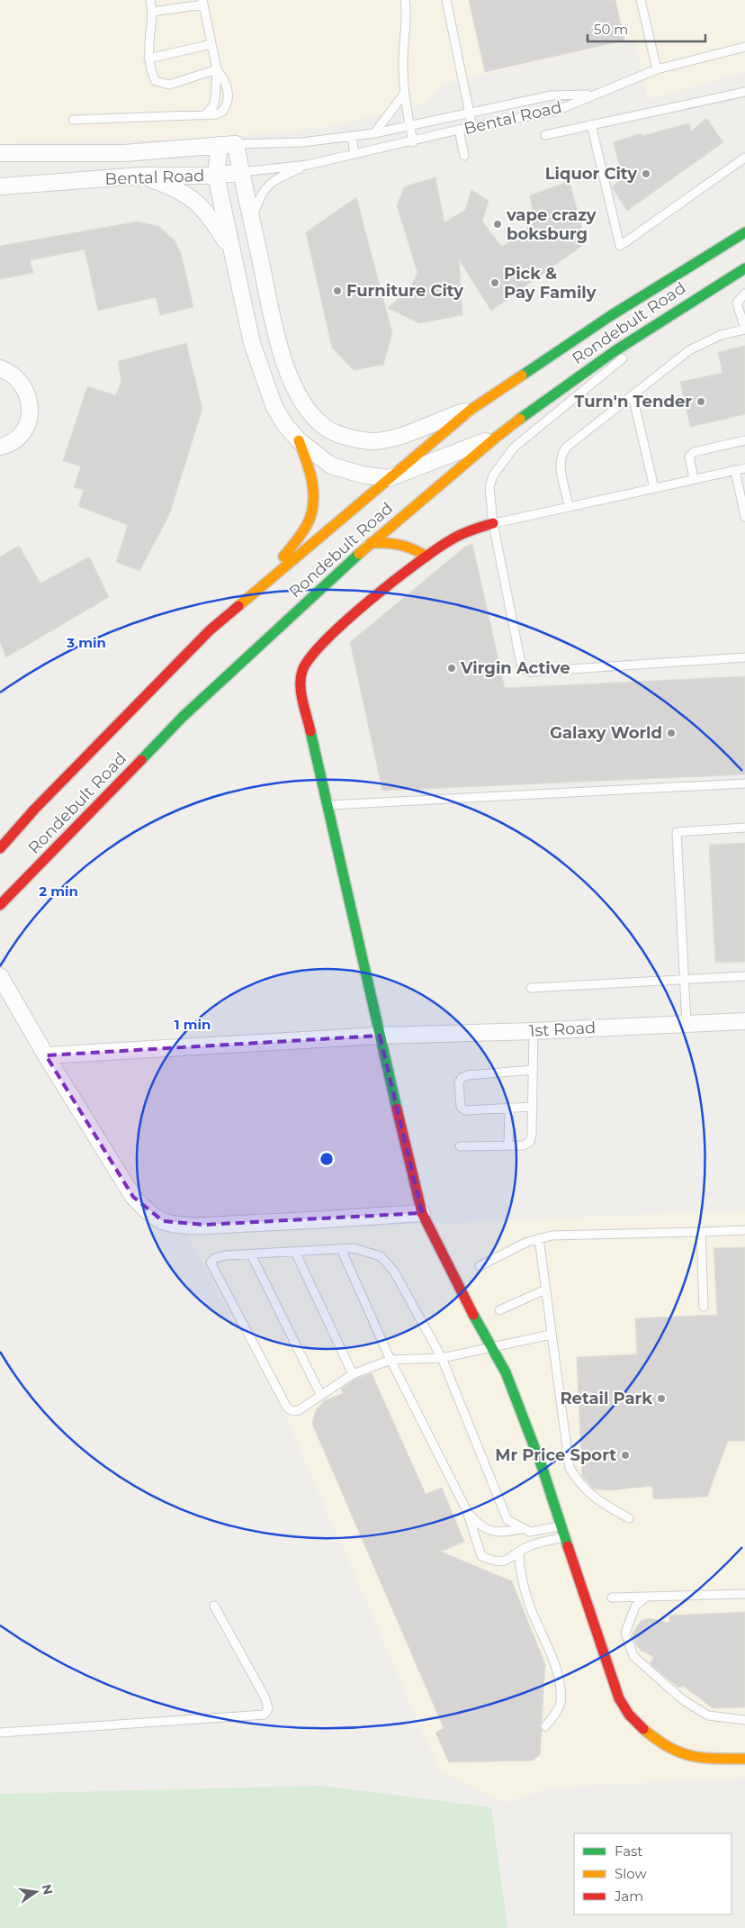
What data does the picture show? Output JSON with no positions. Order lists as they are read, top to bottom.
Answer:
{
  "streets": {
    "main road": ["Rondebult Road"],
    "street": ["Bental Road", "1st Road"]
  },
  "places": [
    "Liquor City",
    "vape crazy boksburg",
    "Pick & Pay Family",
    "Furniture City",
    "Turn'n Tender",
    "Virgin Active",
    "Galaxy World",
    "Retail Park",
    "Mr Price Sport"
  ],
  "legend": ["Fast", "Slow", "Jam"],
  "scale_bar": "50 m",
  "north": "right",
  "rings": ["3 min", "2 min", "1 min"]
}
